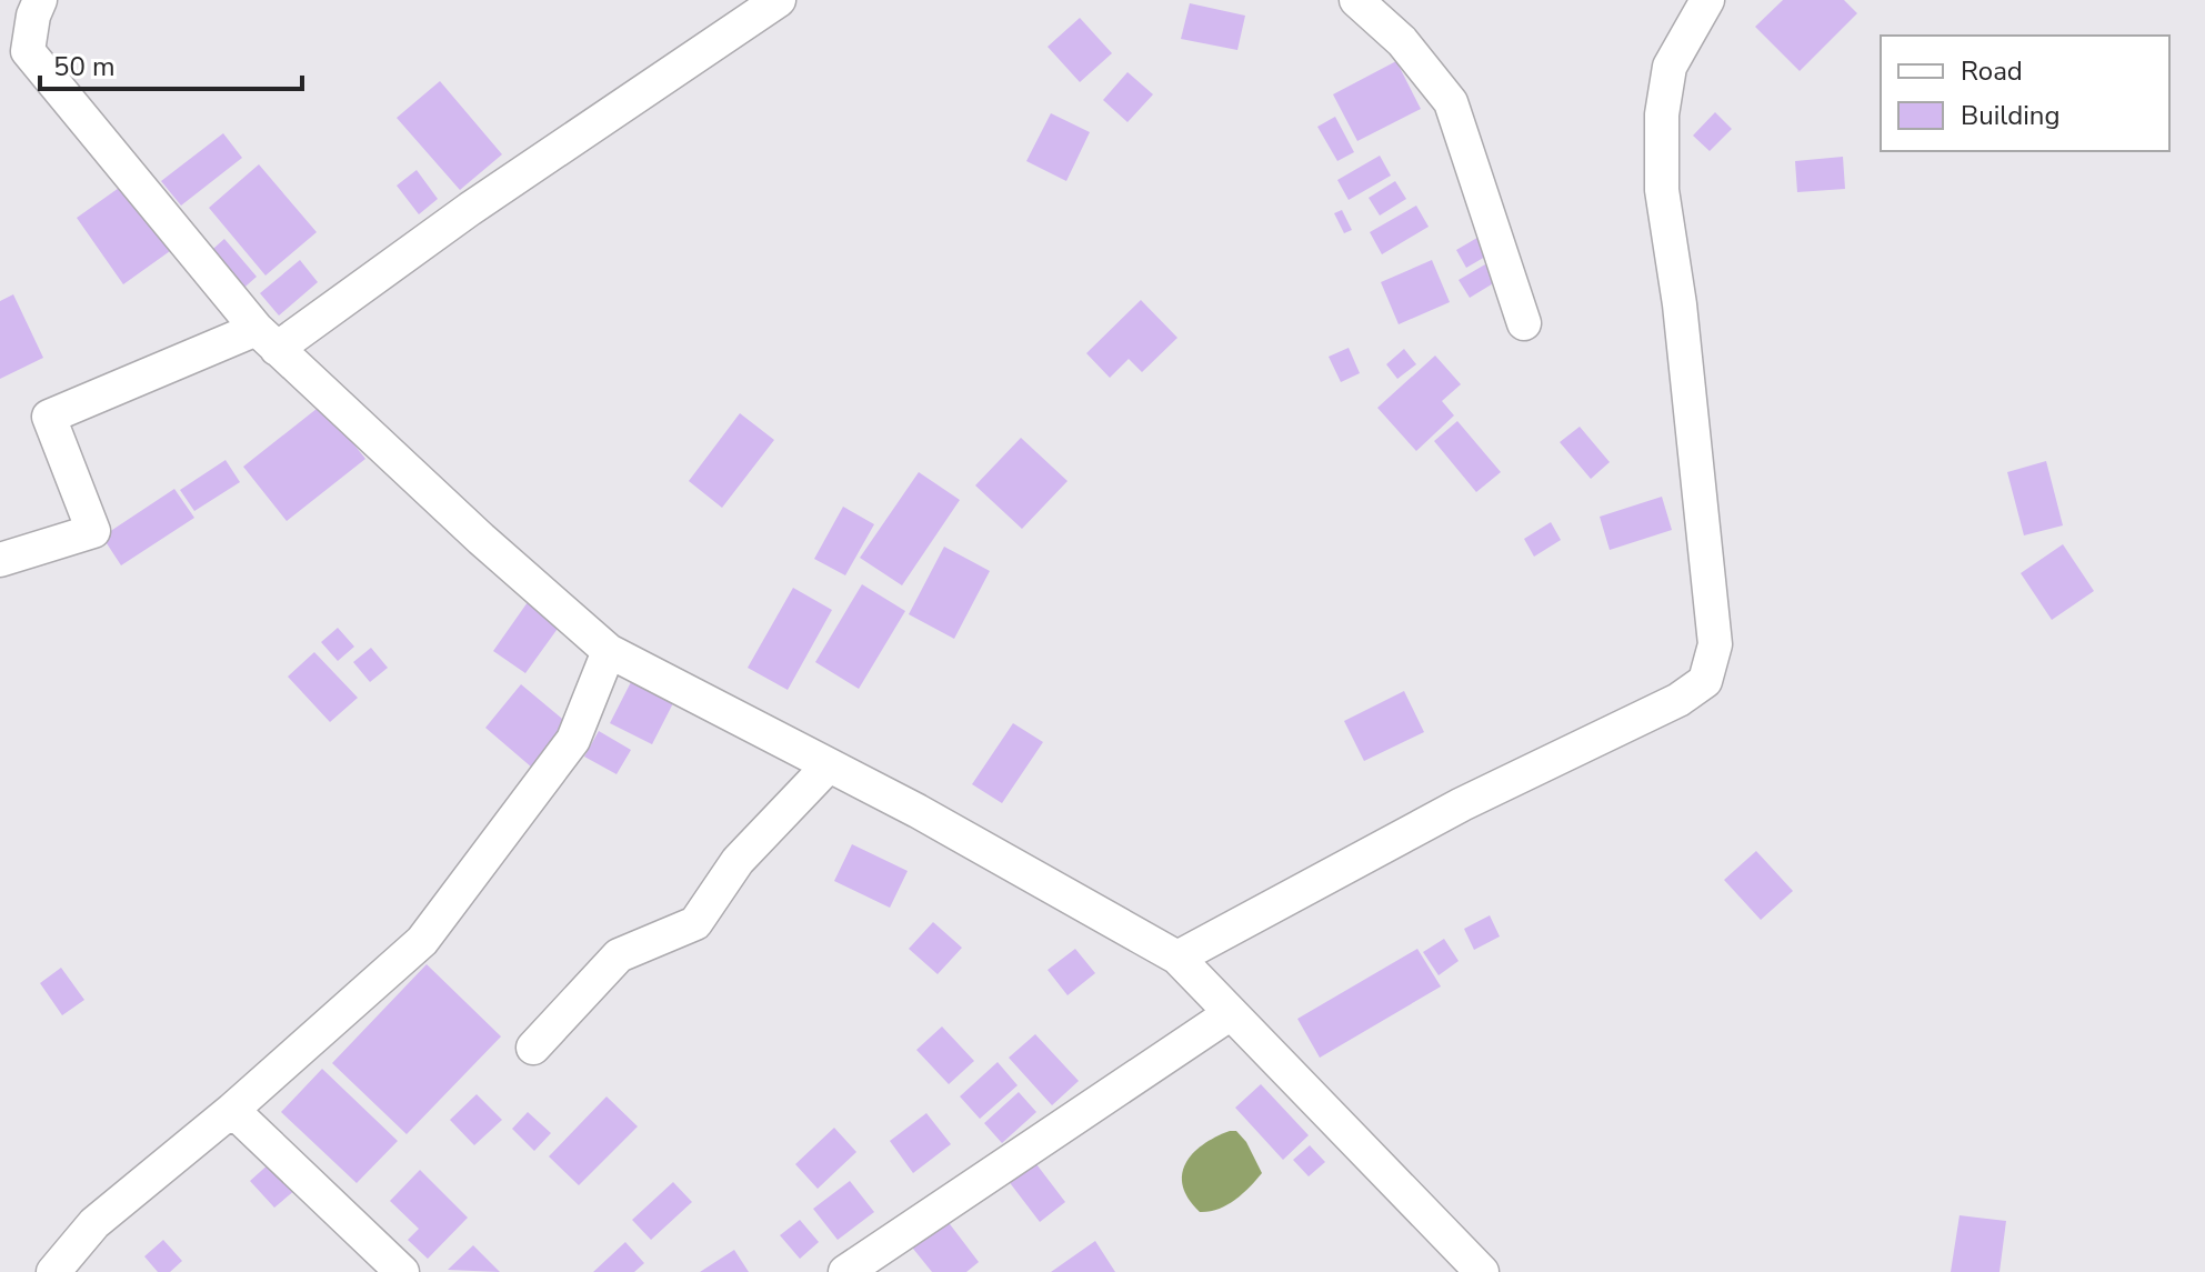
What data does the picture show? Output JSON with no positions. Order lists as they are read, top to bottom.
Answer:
{
  "legend": ["Road", "Building"],
  "scale_bar": "50 m"
}
